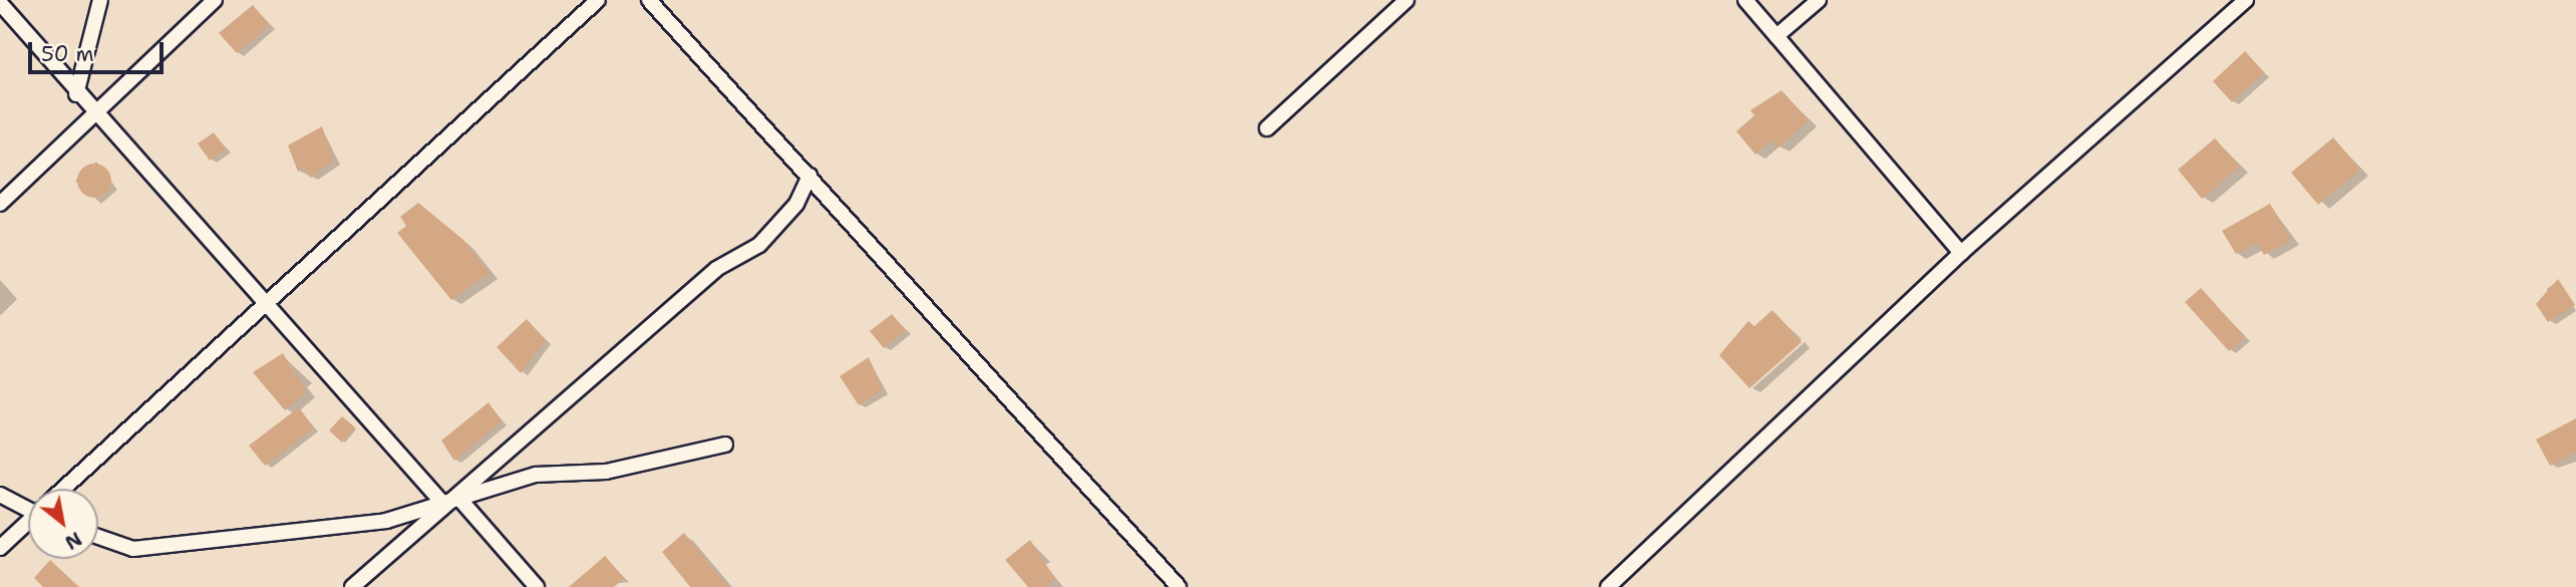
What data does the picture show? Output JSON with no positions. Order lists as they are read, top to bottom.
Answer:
{
  "scale_bar": "50 m",
  "north": "bottom right"
}
